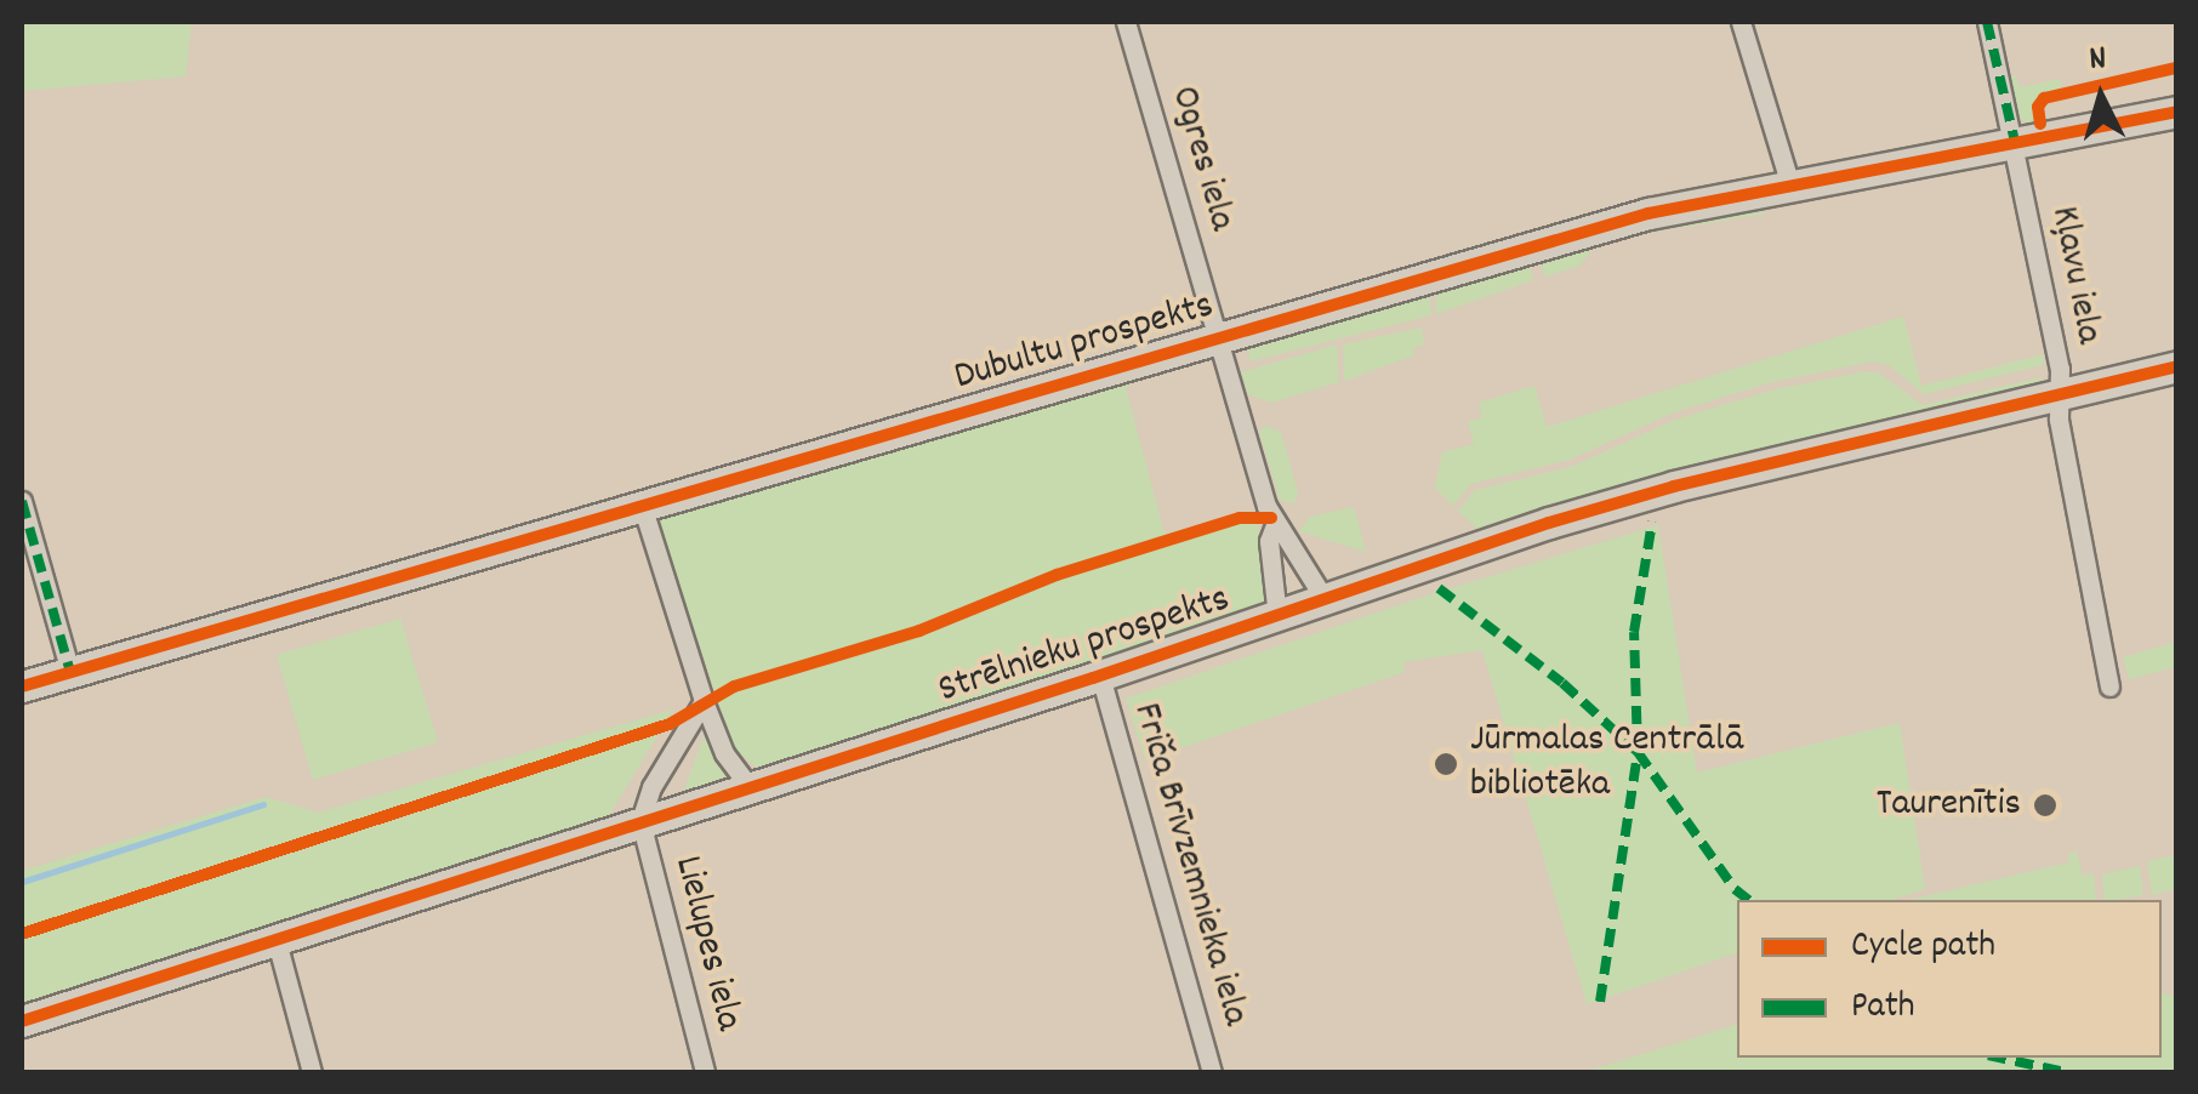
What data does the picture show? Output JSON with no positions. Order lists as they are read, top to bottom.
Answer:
{
  "streets": {
    "main road": ["Dubultu prospekts", "Strēlnieku prospekts"],
    "street": [
      "Ogres iela",
      "Kļavu iela",
      "Friča Brīvzemnieka iela",
      "Lielupes iela"
    ]
  },
  "crossings": [
    ["Ogres iela", "Dubultu prospekts"],
    ["Ogres iela", "Strēlnieku prospekts"],
    ["Kļavu iela", "Dubultu prospekts"],
    ["Kļavu iela", "Strēlnieku prospekts"],
    ["Strēlnieku prospekts", "Friča Brīvzemnieka iela"],
    ["Strēlnieku prospekts", "Lielupes iela"]
  ],
  "places": ["Jūrmalas Centrālā bibliotēka", "Taurenītis"],
  "legend": ["Cycle path", "Path"],
  "north": "top"
}
